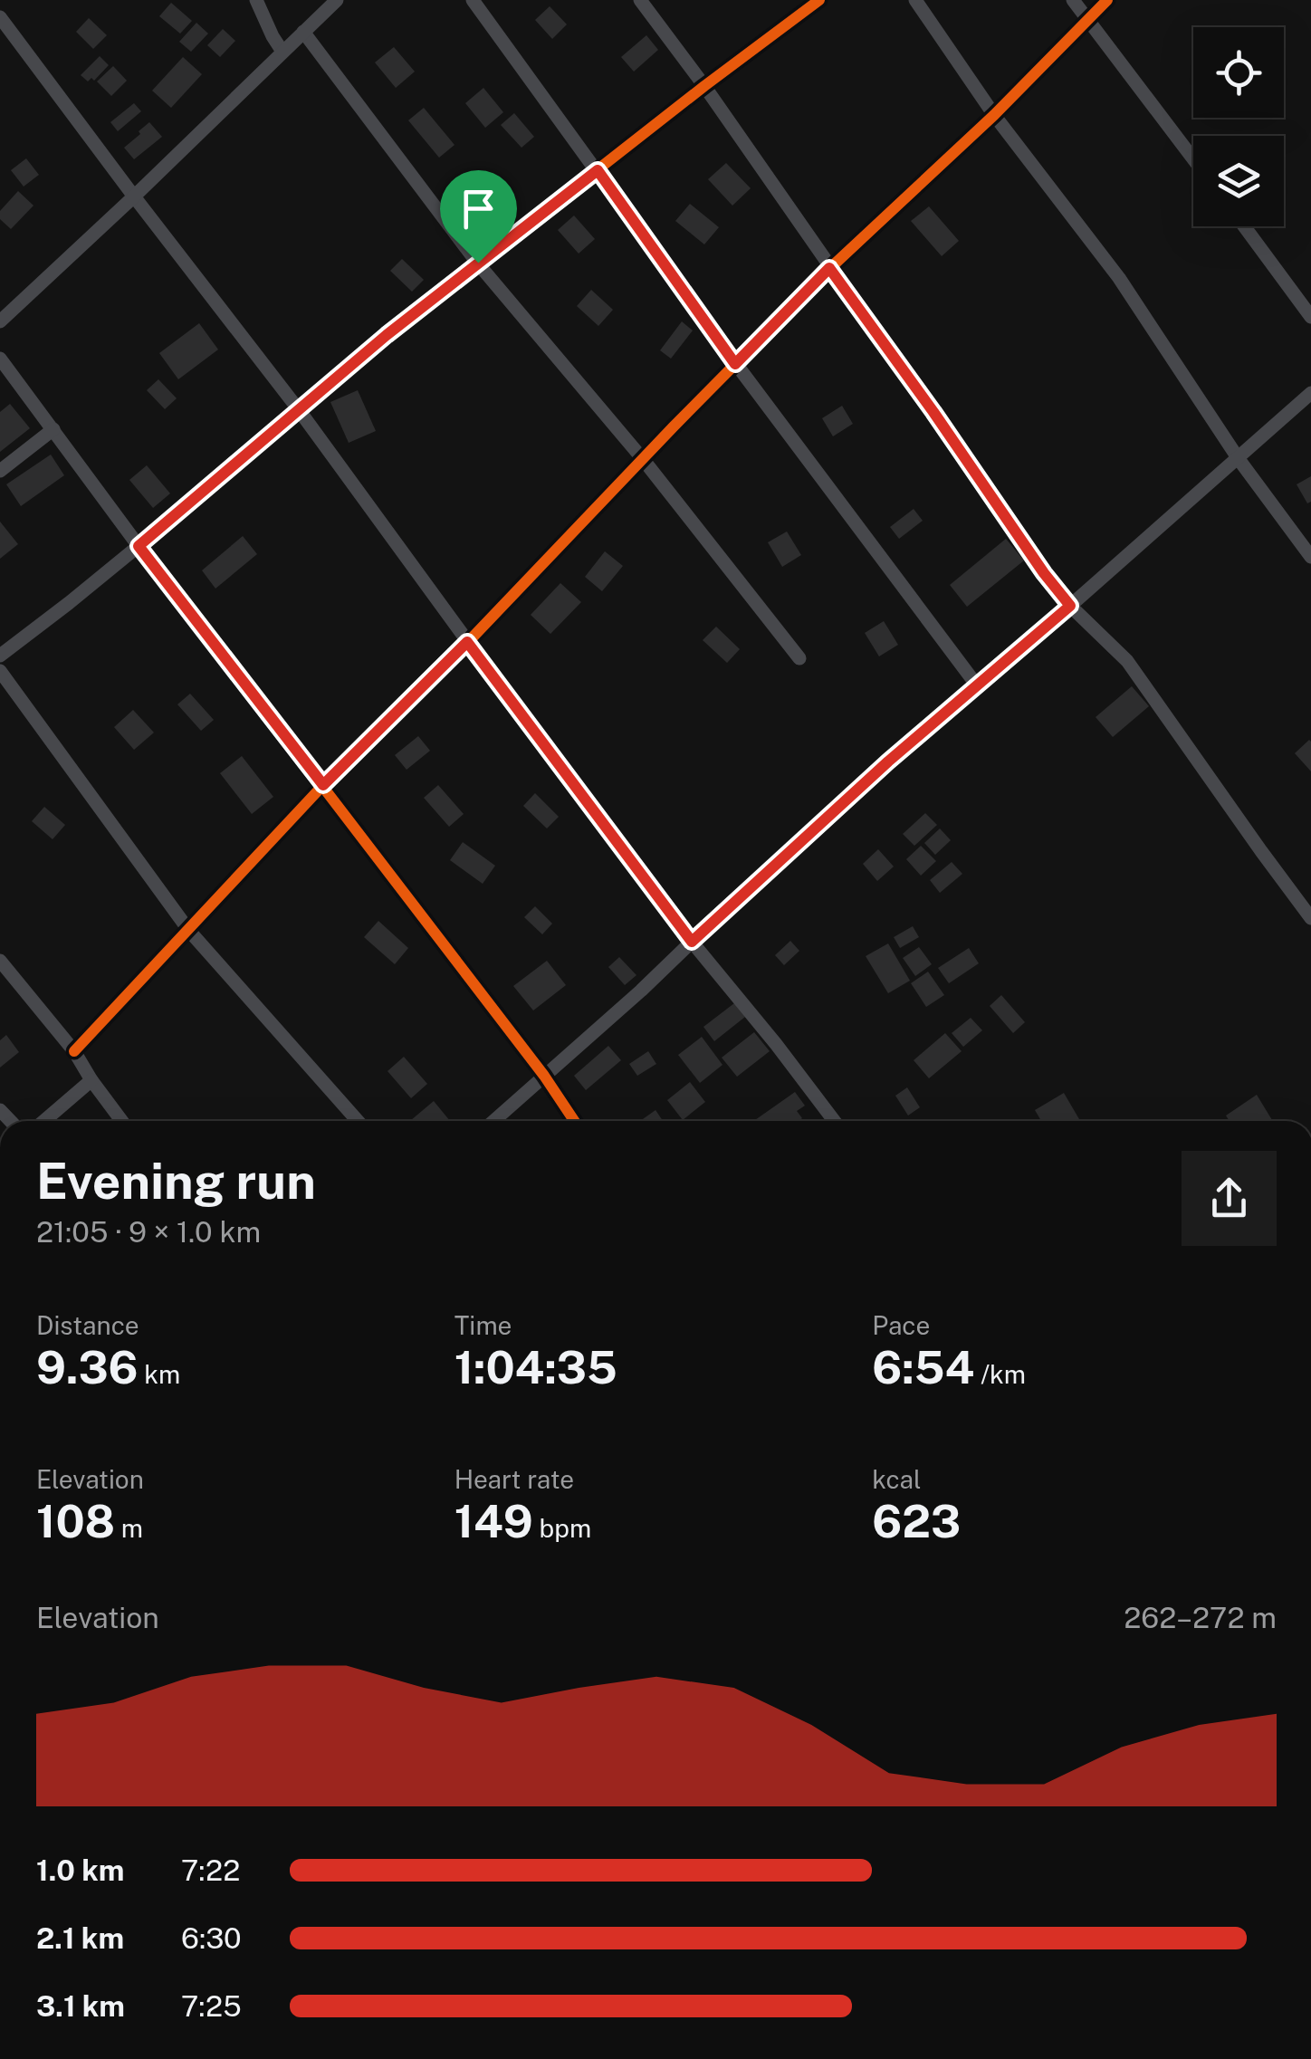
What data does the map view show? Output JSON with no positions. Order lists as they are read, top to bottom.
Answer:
{
  "page": {
    "heading": ["Evening run", "21:05 · 9 × 1.0 km"],
    "stats": [
      ["Distance", "9.36 km"],
      ["Time", "1:04:35"],
      ["Pace", "6:54 /km"],
      ["Elevation", "108 m"],
      ["Heart rate", "149 bpm"],
      ["kcal", "623"]
    ],
    "chart": ["Elevation", "262–272 m"],
    "list": [
      {
        "name": "1.0 km",
        "note": "7:22"
      },
      {
        "name": "2.1 km",
        "note": "6:30"
      },
      {
        "name": "3.1 km",
        "note": "7:25"
      }
    ]
  }
}
